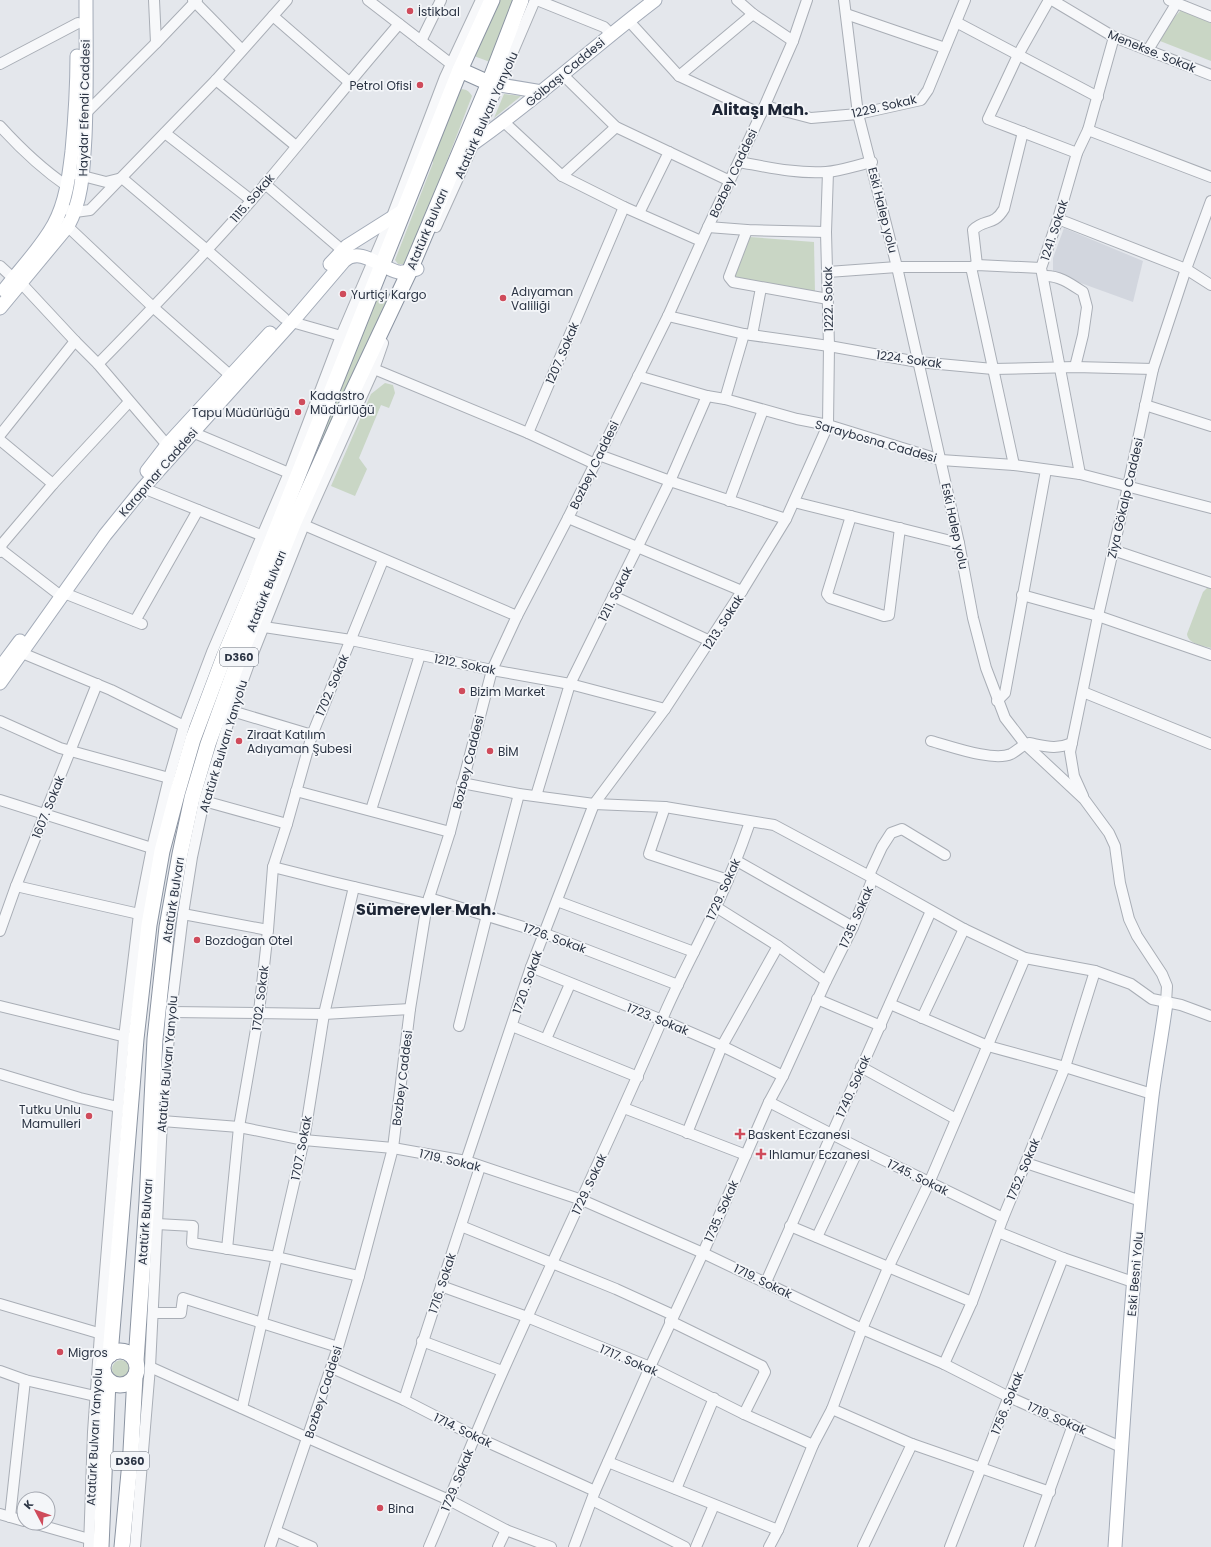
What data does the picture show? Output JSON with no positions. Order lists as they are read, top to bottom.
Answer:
{
  "streets": {
    "highway": ["Atatürk Bulvarı", "D360"],
    "main road": [
      "Gölbaşı Caddesi",
      "Haydar Efendi Caddesi",
      "Karapınar Caddesi",
      "Eski Besni Yolu"
    ],
    "street": [
      "Menekse. Sokak",
      "1229. Sokak",
      "Atatürk Bulvarı Yanyolu",
      "Bozbey Caddesi",
      "1115. Sokak",
      "Eski Halep yolu",
      "1241. Sokak",
      "1222. Sokak",
      "1207. Sokak",
      "1224. Sokak",
      "Saraybosna Caddesi",
      "Ziya Gökalp Caddesi",
      "1211. Sokak",
      "1213. Sokak",
      "1212. Sokak",
      "1702. Sokak",
      "1607. Sokak",
      "1729. Sokak",
      "1735. Sokak",
      "1726. Sokak",
      "1720. Sokak",
      "1723. Sokak",
      "1740. Sokak",
      "1707. Sokak",
      "1719. Sokak",
      "1752. Sokak",
      "1745. Sokak",
      "1716. Sokak",
      "1717. Sokak",
      "1756. Sokak",
      "1714. Sokak"
    ]
  },
  "crossings": [
    ["Menekse. Sokak", "1241. Sokak"],
    ["Gölbaşı Caddesi", "Atatürk Bulvarı Yanyolu"],
    ["1229. Sokak", "Bozbey Caddesi"],
    ["1229. Sokak", "Eski Halep yolu"],
    ["Atatürk Bulvarı Yanyolu", "Atatürk Bulvarı"],
    ["Atatürk Bulvarı Yanyolu", "Karapınar Caddesi"],
    ["Atatürk Bulvarı Yanyolu", "D360"],
    ["Atatürk Bulvarı Yanyolu", "1212. Sokak"],
    ["Atatürk Bulvarı Yanyolu", "1719. Sokak"],
    ["Bozbey Caddesi", "1224. Sokak"],
    ["Bozbey Caddesi", "Saraybosna Caddesi"],
    ["Bozbey Caddesi", "1212. Sokak"],
    ["Bozbey Caddesi", "1726. Sokak"],
    ["Bozbey Caddesi", "1719. Sokak"],
    ["Bozbey Caddesi", "1714. Sokak"],
    ["Eski Halep yolu", "1224. Sokak"],
    ["Eski Halep yolu", "Saraybosna Caddesi"],
    ["Eski Halep yolu", "Ziya Gökalp Caddesi"],
    ["Eski Halep yolu", "Eski Besni Yolu"],
    ["Atatürk Bulvarı", "Karapınar Caddesi"],
    ["Atatürk Bulvarı", "D360"],
    ["1241. Sokak", "1224. Sokak"],
    ["1241. Sokak", "Saraybosna Caddesi"],
    ["1222. Sokak", "1224. Sokak"],
    ["1222. Sokak", "Saraybosna Caddesi"],
    ["1222. Sokak", "1213. Sokak"],
    ["1224. Sokak", "Ziya Gökalp Caddesi"],
    ["Saraybosna Caddesi", "Ziya Gökalp Caddesi"],
    ["Saraybosna Caddesi", "1211. Sokak"],
    ["Saraybosna Caddesi", "1213. Sokak"],
    ["1211. Sokak", "1212. Sokak"],
    ["1213. Sokak", "1212. Sokak"],
    ["1213. Sokak", "1720. Sokak"],
    ["1212. Sokak", "1702. Sokak"],
    ["1702. Sokak", "1726. Sokak"],
    ["1702. Sokak", "1719. Sokak"],
    ["1729. Sokak", "1726. Sokak"],
    ["1729. Sokak", "1723. Sokak"],
    ["1729. Sokak", "1719. Sokak"],
    ["1729. Sokak", "1717. Sokak"],
    ["1729. Sokak", "1714. Sokak"],
    ["1735. Sokak", "1723. Sokak"],
    ["1735. Sokak", "1719. Sokak"],
    ["1735. Sokak", "1745. Sokak"],
    ["1735. Sokak", "1717. Sokak"],
    ["1735. Sokak", "1714. Sokak"],
    ["1726. Sokak", "1720. Sokak"],
    ["1726. Sokak", "1707. Sokak"],
    ["1720. Sokak", "1723. Sokak"],
    ["1720. Sokak", "1719. Sokak"],
    ["1740. Sokak", "1719. Sokak"],
    ["1740. Sokak", "1745. Sokak"],
    ["1707. Sokak", "1719. Sokak"],
    ["1719. Sokak", "1752. Sokak"],
    ["1719. Sokak", "Eski Besni Yolu"],
    ["1719. Sokak", "1716. Sokak"],
    ["1719. Sokak", "1756. Sokak"],
    ["1752. Sokak", "1745. Sokak"],
    ["1716. Sokak", "1717. Sokak"],
    ["1716. Sokak", "1714. Sokak"]
  ],
  "districts": ["Alitaşı Mah.", "Sümerevler Mah."],
  "places": {
    "other": [
      "İstikbal",
      "Petrol Ofisi",
      "Yurtiçi Kargo",
      "Adıyaman Valiliği",
      "Kadastro Müdürlüğü",
      "Tapu Müdürlüğü",
      "Bizim Market",
      "Ziraat Katılım Adıyaman Şubesi",
      "BİM",
      "Bozdoğan Otel",
      "Tutku Unlu Mamulleri",
      "Migros",
      "Bina"
    ],
    "health": ["Baskent Eczanesi", "Ihlamur Eczanesi"]
  },
  "north": "top left"
}
